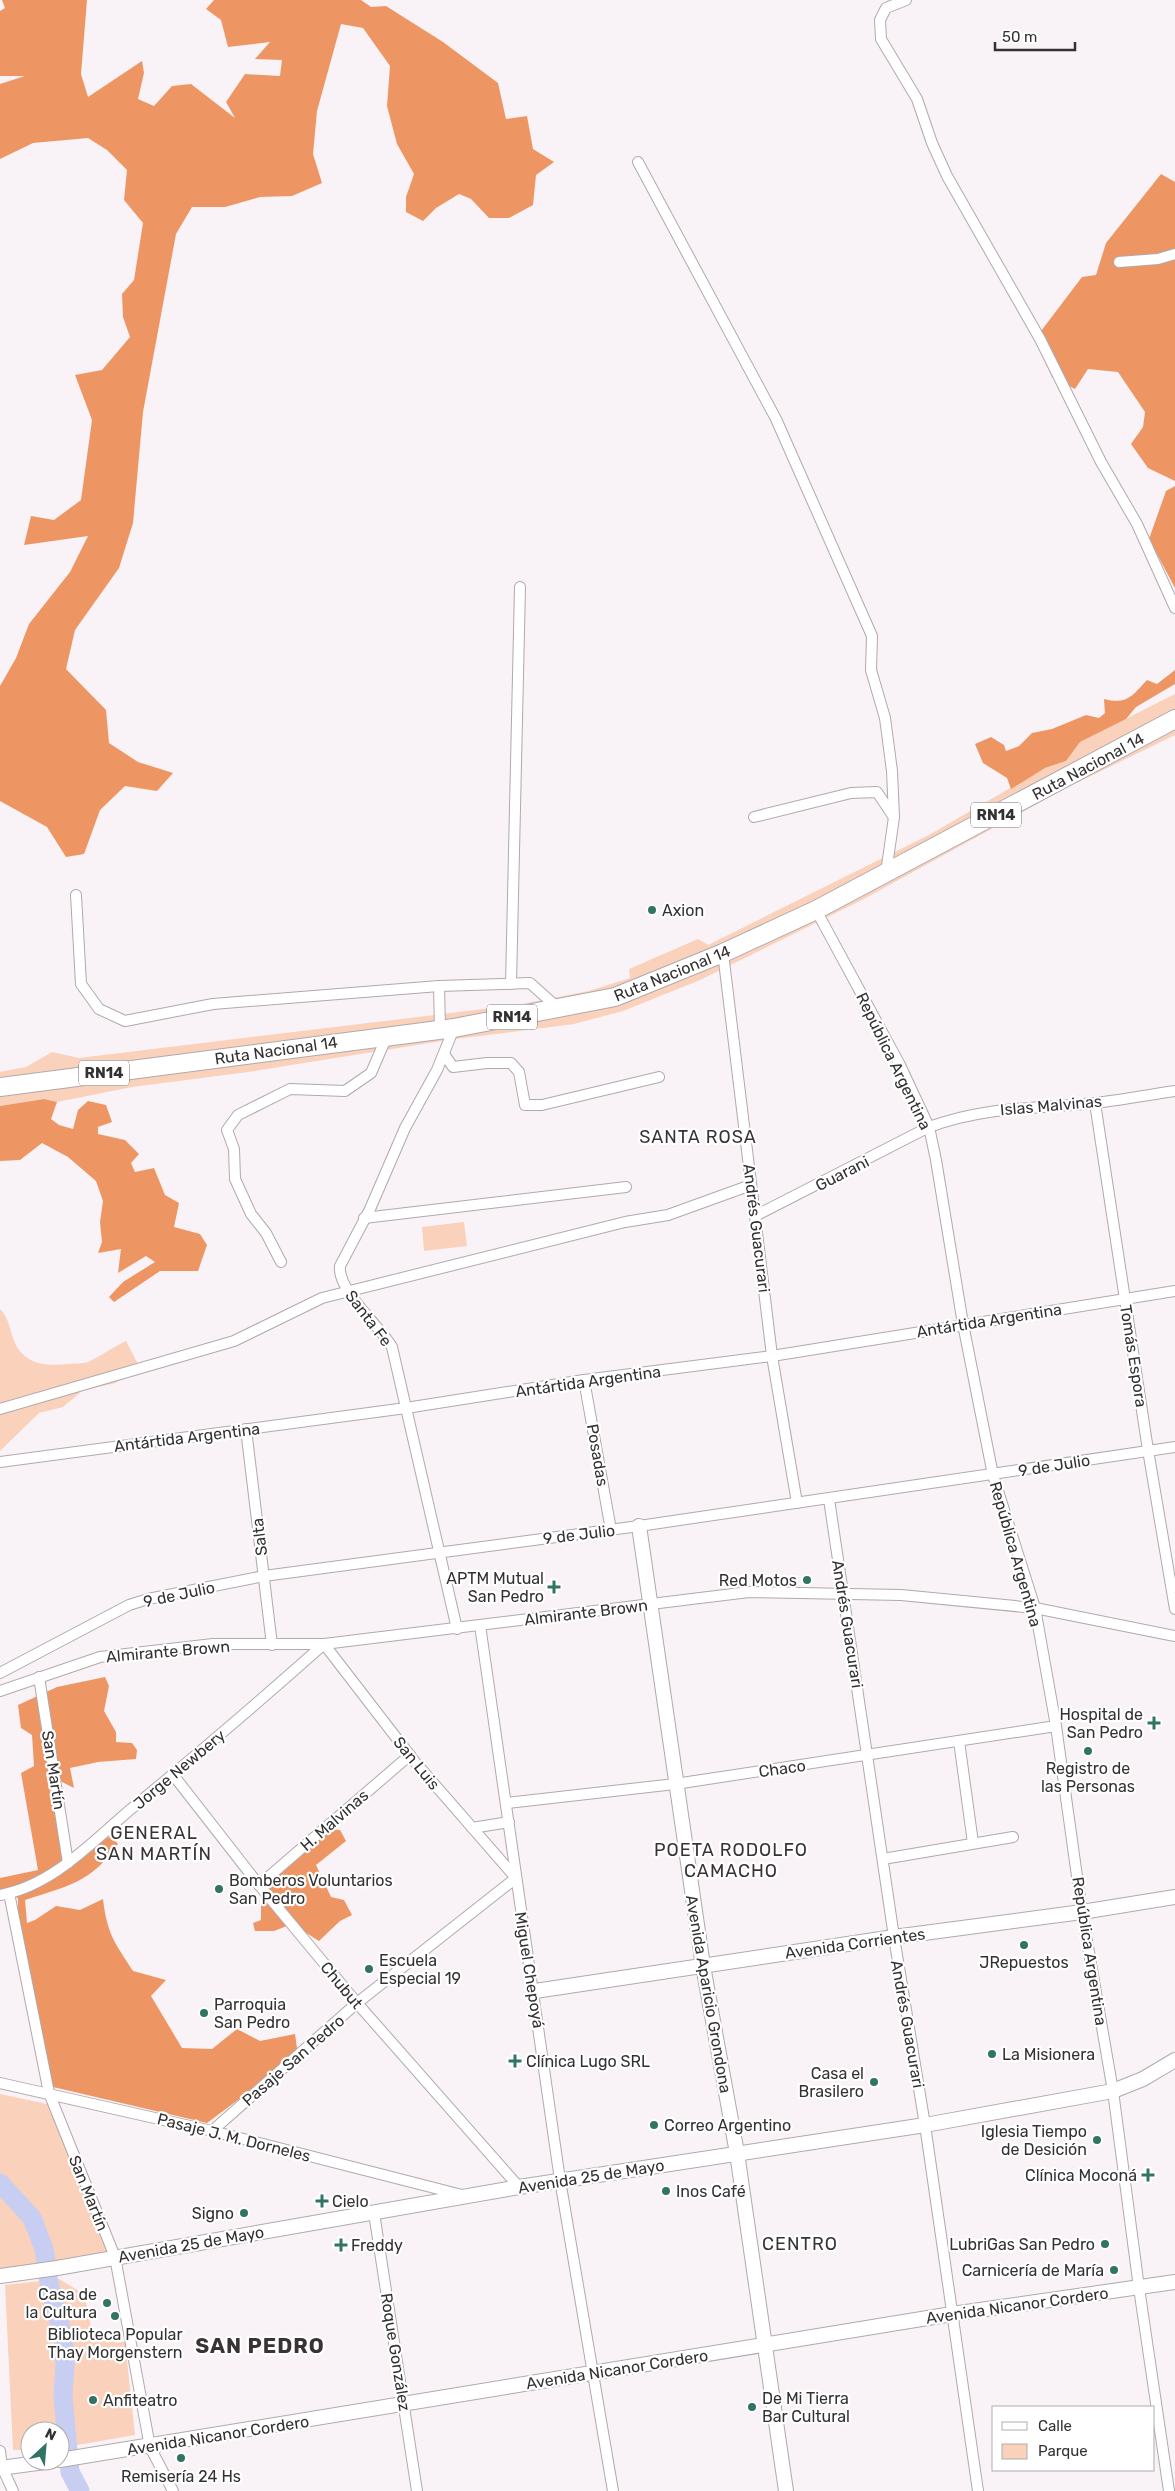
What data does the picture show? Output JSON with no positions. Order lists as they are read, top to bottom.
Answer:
{
  "streets": {
    "highway": ["Ruta Nacional 14", "RN14"],
    "main road": [
      "Avenida Corrientes",
      "Avenida Aparicio Grondona",
      "Avenida 25 de Mayo",
      "Avenida Nicanor Cordero"
    ],
    "street": [
      "República Argentina",
      "Islas Malvinas",
      "Guarani",
      "Andrés Guacurari",
      "Santa Fe",
      "Antártida Argentina",
      "Tomás Espora",
      "Posadas",
      "9 de Julio",
      "Salta",
      "Almirante Brown",
      "San Luis",
      "Chaco",
      "Jorge Newbery",
      "San Martín",
      "H. Malvinas",
      "Miguel Chepoyá",
      "Chubut",
      "Pasaje San Pedro",
      "Pasaje J. M. Dorneles",
      "Roque González"
    ]
  },
  "crossings": [
    ["Ruta Nacional 14", "República Argentina"],
    ["Ruta Nacional 14", "Andrés Guacurari"],
    ["Ruta Nacional 14", "Santa Fe"],
    ["República Argentina", "Islas Malvinas"],
    ["República Argentina", "Guarani"],
    ["República Argentina", "Antártida Argentina"],
    ["República Argentina", "9 de Julio"],
    ["República Argentina", "Almirante Brown"],
    ["República Argentina", "Chaco"],
    ["República Argentina", "Avenida Corrientes"],
    ["República Argentina", "Avenida 25 de Mayo"],
    ["República Argentina", "Avenida Nicanor Cordero"],
    ["Islas Malvinas", "Guarani"],
    ["Islas Malvinas", "Tomás Espora"],
    ["Guarani", "Andrés Guacurari"],
    ["Andrés Guacurari", "Antártida Argentina"],
    ["Andrés Guacurari", "9 de Julio"],
    ["Andrés Guacurari", "Almirante Brown"],
    ["Andrés Guacurari", "Chaco"],
    ["Andrés Guacurari", "Avenida Corrientes"],
    ["Andrés Guacurari", "Avenida 25 de Mayo"],
    ["Andrés Guacurari", "Avenida Nicanor Cordero"],
    ["Santa Fe", "Antártida Argentina"],
    ["Santa Fe", "9 de Julio"],
    ["Santa Fe", "Almirante Brown"],
    ["Antártida Argentina", "Tomás Espora"],
    ["Antártida Argentina", "Posadas"],
    ["Antártida Argentina", "Salta"],
    ["Tomás Espora", "9 de Julio"],
    ["Posadas", "9 de Julio"],
    ["9 de Julio", "Salta"],
    ["9 de Julio", "Avenida Aparicio Grondona"],
    ["Salta", "Almirante Brown"],
    ["Almirante Brown", "San Luis"],
    ["Almirante Brown", "Jorge Newbery"],
    ["Almirante Brown", "San Martín"],
    ["Almirante Brown", "Miguel Chepoyá"],
    ["Almirante Brown", "Avenida Aparicio Grondona"],
    ["San Luis", "Jorge Newbery"],
    ["San Luis", "H. Malvinas"],
    ["San Luis", "Miguel Chepoyá"],
    ["San Luis", "Pasaje San Pedro"],
    ["Chaco", "Miguel Chepoyá"],
    ["Chaco", "Avenida Aparicio Grondona"],
    ["Jorge Newbery", "San Martín"],
    ["Jorge Newbery", "Chubut"],
    ["San Martín", "Pasaje J. M. Dorneles"],
    ["San Martín", "Avenida 25 de Mayo"],
    ["San Martín", "Avenida Nicanor Cordero"],
    ["H. Malvinas", "Chubut"],
    ["Avenida Corrientes", "Miguel Chepoyá"],
    ["Avenida Corrientes", "Avenida Aparicio Grondona"],
    ["Miguel Chepoyá", "Pasaje San Pedro"],
    ["Miguel Chepoyá", "Avenida 25 de Mayo"],
    ["Miguel Chepoyá", "Avenida Nicanor Cordero"],
    ["Chubut", "Pasaje San Pedro"],
    ["Chubut", "Avenida 25 de Mayo"],
    ["Avenida Aparicio Grondona", "Avenida 25 de Mayo"],
    ["Avenida Aparicio Grondona", "Avenida Nicanor Cordero"],
    ["Pasaje San Pedro", "Pasaje J. M. Dorneles"],
    ["Pasaje J. M. Dorneles", "Avenida 25 de Mayo"],
    ["Avenida 25 de Mayo", "Roque González"],
    ["Avenida Nicanor Cordero", "Roque González"]
  ],
  "districts": [
    "SANTA ROSA",
    "GENERAL SAN MARTÍN",
    "POETA RODOLFO CAMACHO",
    "CENTRO",
    "SAN PEDRO"
  ],
  "places": {
    "other": [
      "Axion",
      "Red Motos",
      "Registro de las Personas",
      "Bomberos Voluntarios San Pedro",
      "JRepuestos",
      "Escuela Especial 19",
      "Parroquia San Pedro",
      "La Misionera",
      "Casa el Brasilero",
      "Correo Argentino",
      "Iglesia Tiempo de Desición",
      "Inos Café",
      "Signo",
      "LubriGas San Pedro",
      "Carnicería de María",
      "Casa de la Cultura",
      "Biblioteca Popular Thay Morgenstern",
      "Anfiteatro",
      "De Mi Tierra Bar Cultural",
      "Remisería 24 Hs"
    ],
    "health": [
      "APTM Mutual San Pedro",
      "Hospital de San Pedro",
      "Clínica Lugo SRL",
      "Clínica Moconá",
      "Cielo",
      "Freddy"
    ]
  },
  "legend": ["Calle", "Parque"],
  "scale_bar": "50 m",
  "north": "top right"
}
